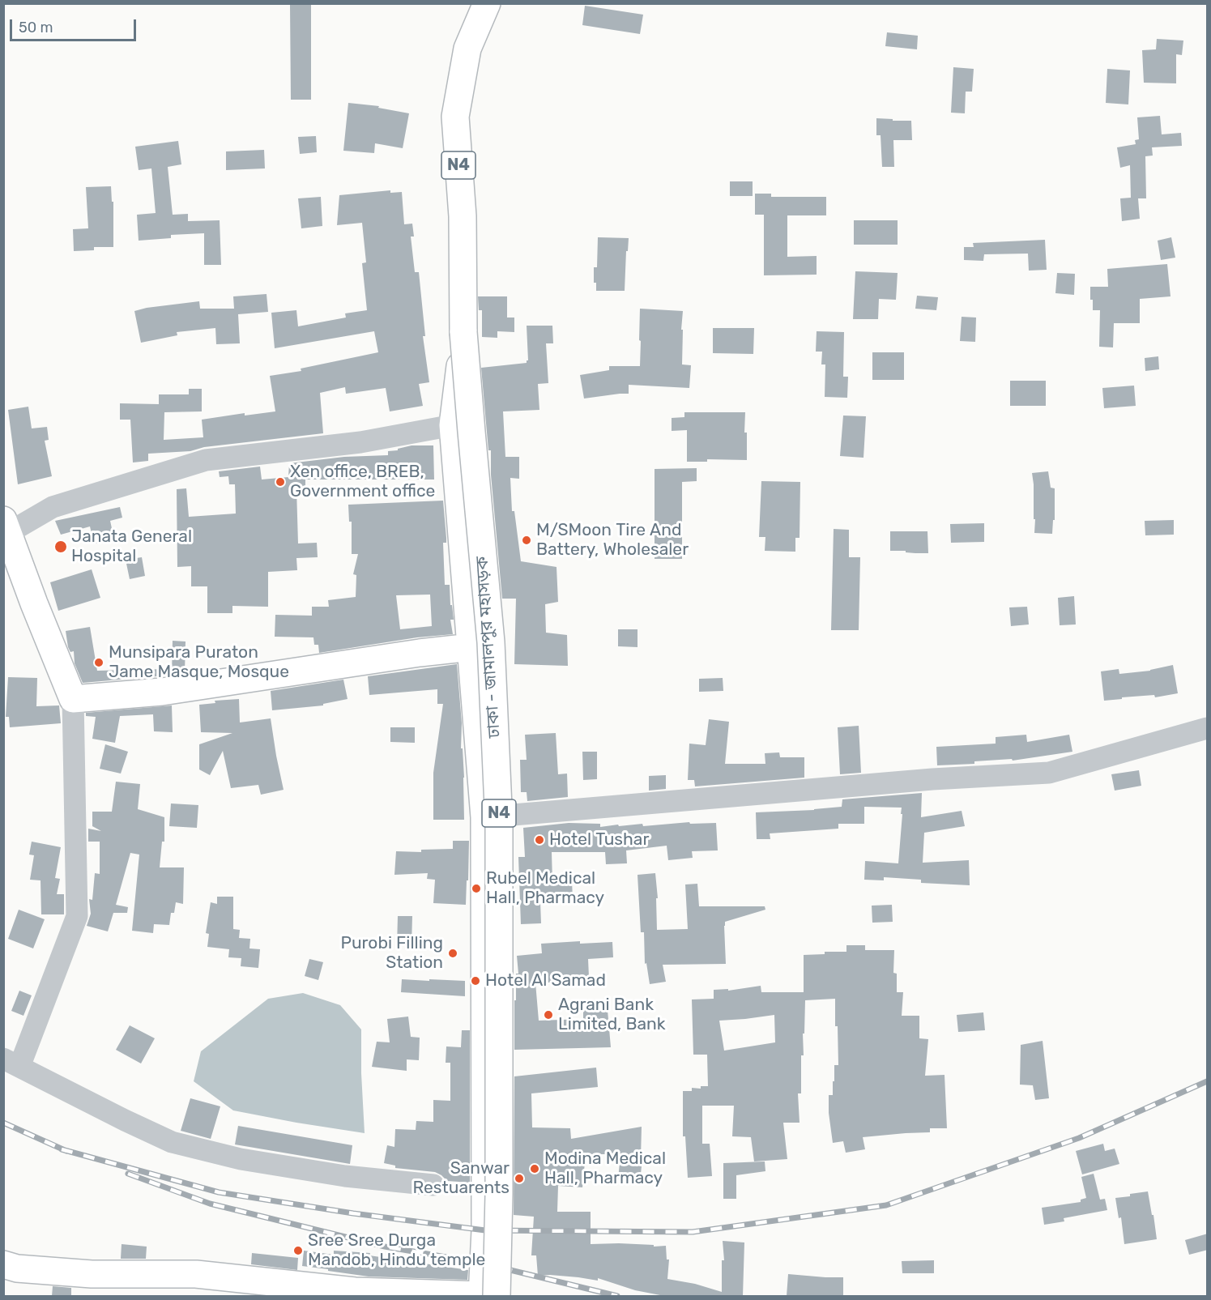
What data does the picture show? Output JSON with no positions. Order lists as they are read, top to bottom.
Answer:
{
  "streets": {
    "main road": ["N4", "ঢাকা - জামালপুর মহাসড়ক"]
  },
  "places": [
    "Xen office, BREB, Government office",
    "M/SMoon Tire And Battery, Wholesaler",
    "Janata General Hospital",
    "Munsipara Puraton Jame Masque, Mosque",
    "Hotel Tushar",
    "Rubel Medical Hall, Pharmacy",
    "Purobi Filling Station",
    "Hotel Al Samad",
    "Agrani Bank Limited, Bank",
    "Modina Medical Hall, Pharmacy",
    "Sanwar Restuarents",
    "Sree Sree Durga Mandob, Hindu temple"
  ],
  "scale_bar": "50 m"
}
